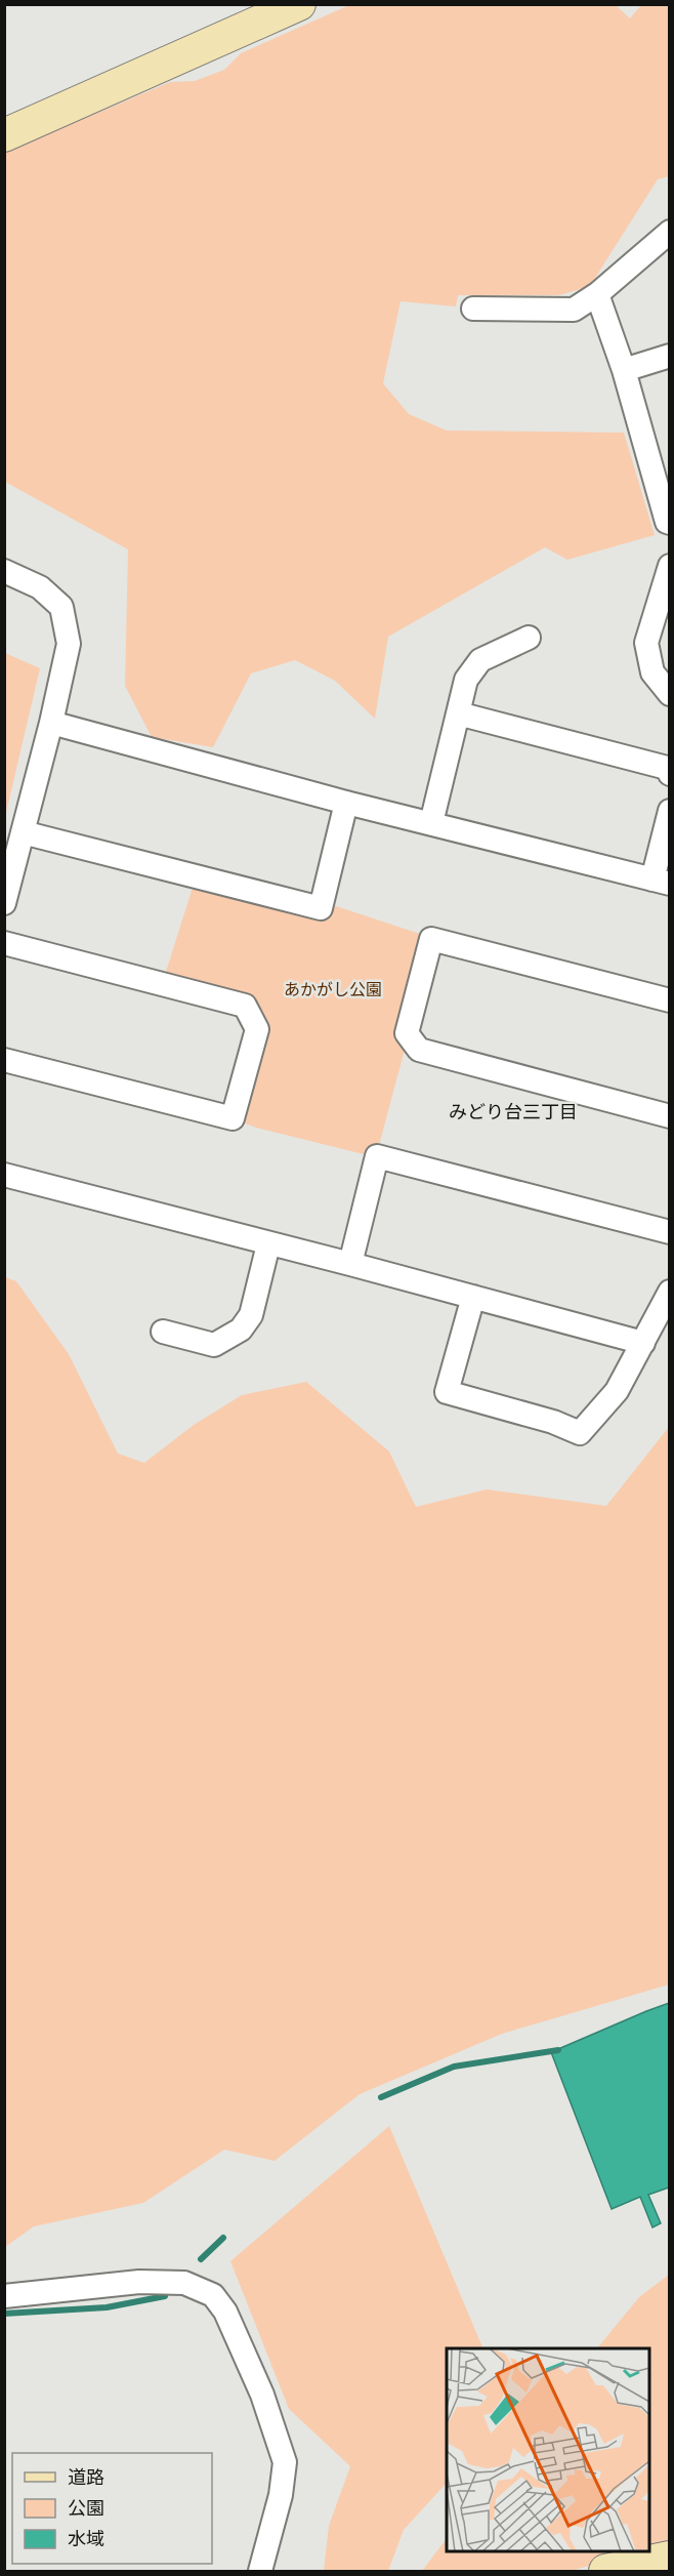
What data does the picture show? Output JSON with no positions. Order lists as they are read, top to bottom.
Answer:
{
  "districts": ["みどり台三丁目"],
  "parks": ["あかがし公園"],
  "legend": ["道路", "公園", "水域"]
}
